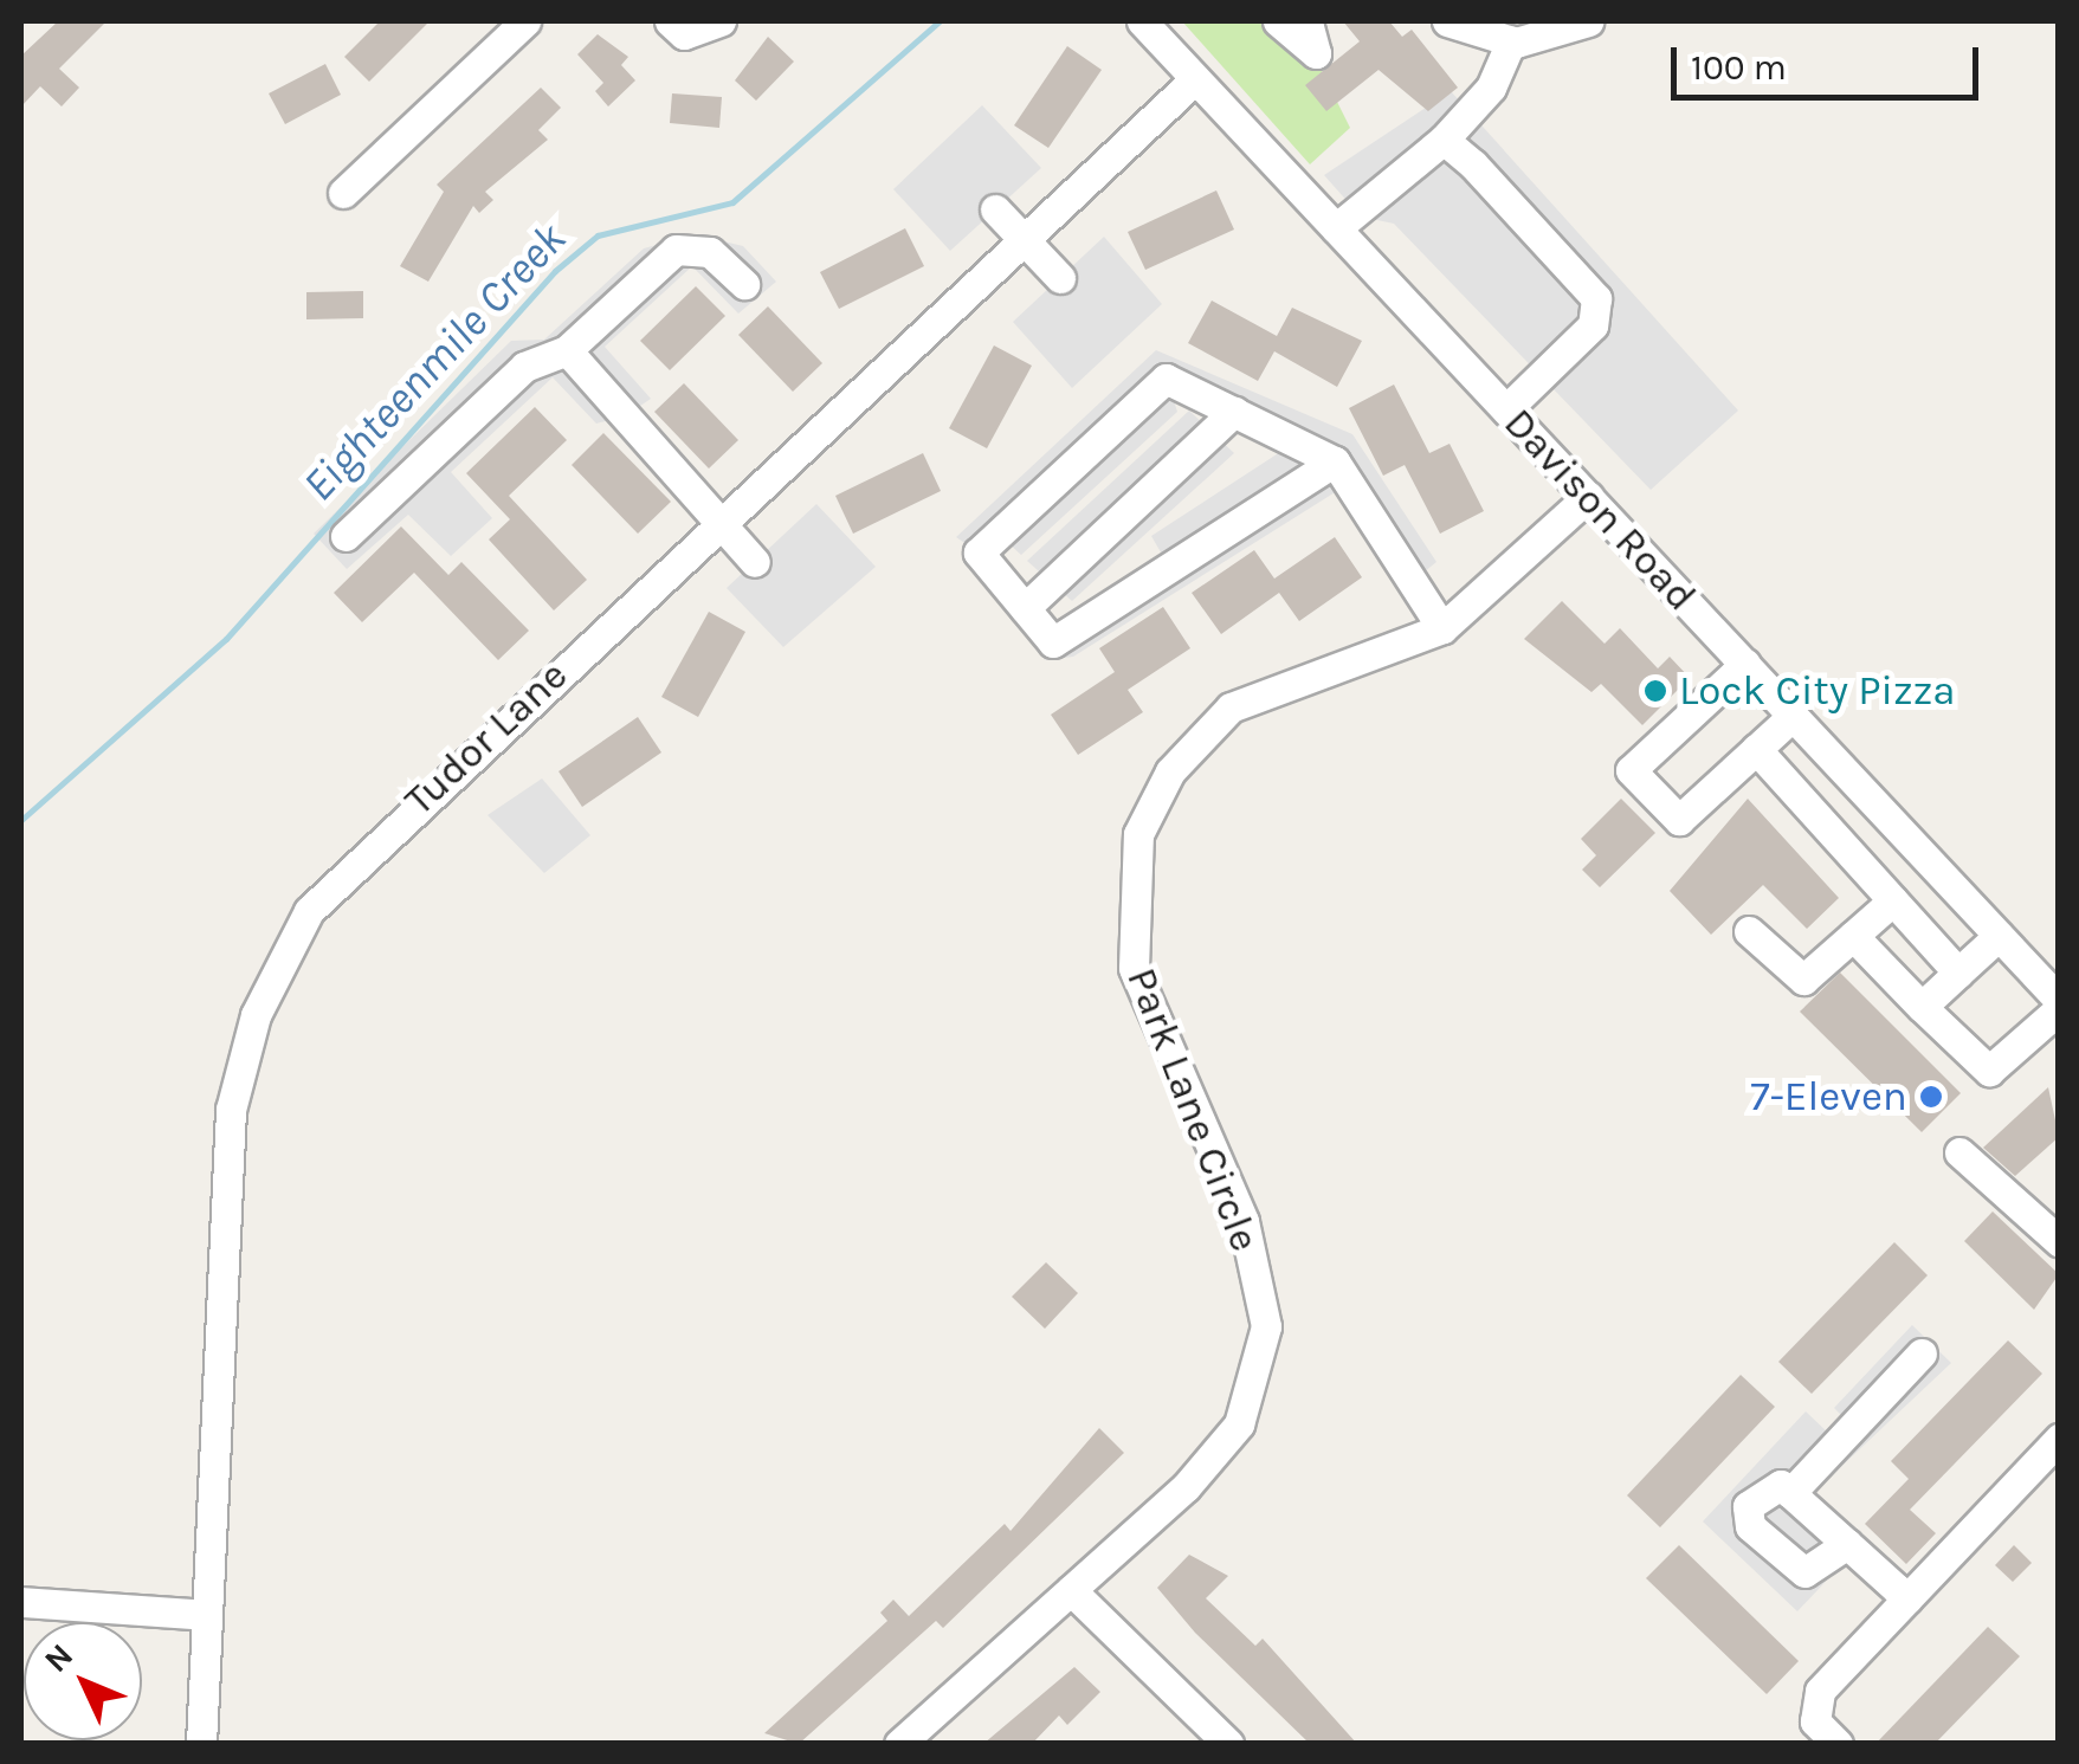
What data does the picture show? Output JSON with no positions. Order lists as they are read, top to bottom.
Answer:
{
  "streets": {
    "street": ["Davison Road", "Tudor Lane", "Park Lane Circle"]
  },
  "crossings": [
    ["Davison Road", "Tudor Lane"],
    ["Davison Road", "Park Lane Circle"]
  ],
  "water": ["Eighteenmile Creek"],
  "places": ["Lock City Pizza", "7-Eleven"],
  "scale_bar": "100 m",
  "north": "top left"
}
